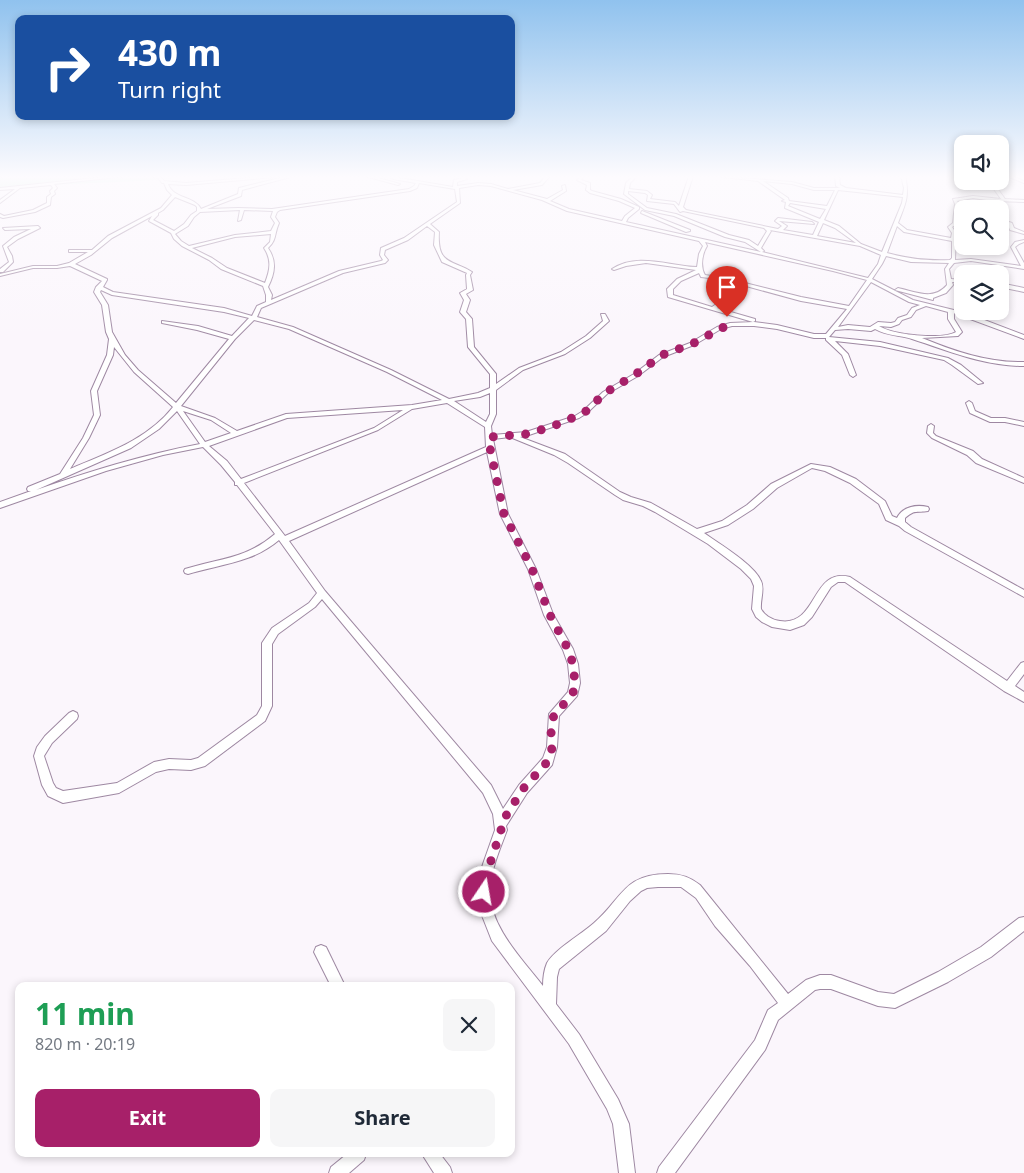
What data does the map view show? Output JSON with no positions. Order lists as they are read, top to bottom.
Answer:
{
  "page": {
    "turn": ["430 m", "Turn right"],
    "heading": ["11 min", "820 m · 20:19"],
    "buttons": ["Exit", "Share"]
  }
}
